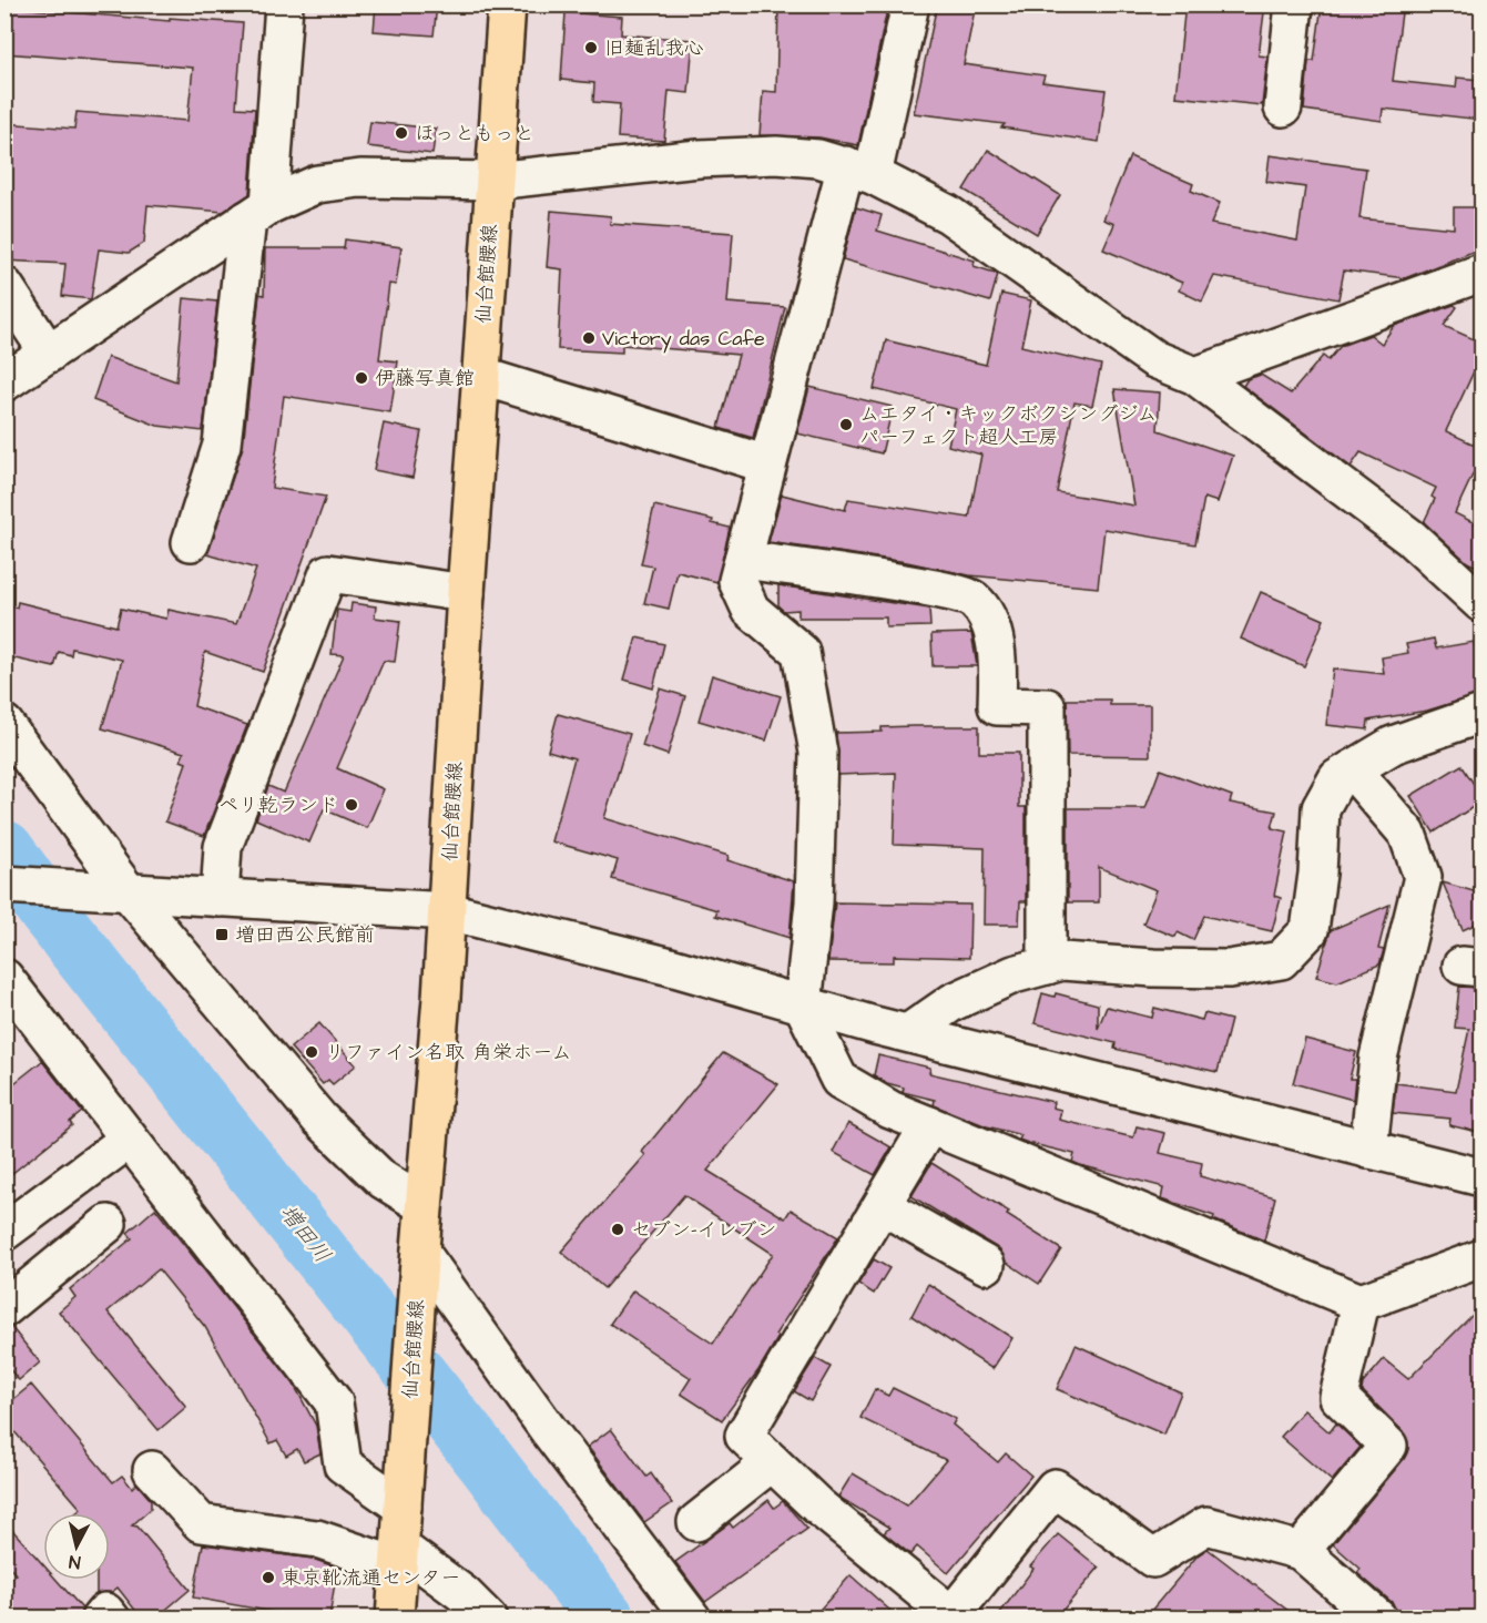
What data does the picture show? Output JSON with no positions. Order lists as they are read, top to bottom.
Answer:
{
  "streets": {
    "main road": ["仙台館腰線"]
  },
  "water": ["増田川"],
  "places": {
    "other": [
      "旧麺乱我心",
      "ほっともっと",
      "Victory das Cafe",
      "伊藤写真館",
      "ムエタイ・キックボクシングジム パーフェクト超人工房",
      "ペリ乾ランド",
      "リファイン名取 角栄ホーム",
      "セブン-イレブン",
      "東京靴流通センター"
    ],
    "transit": ["増田西公民館前"]
  },
  "north": "bottom"
}
